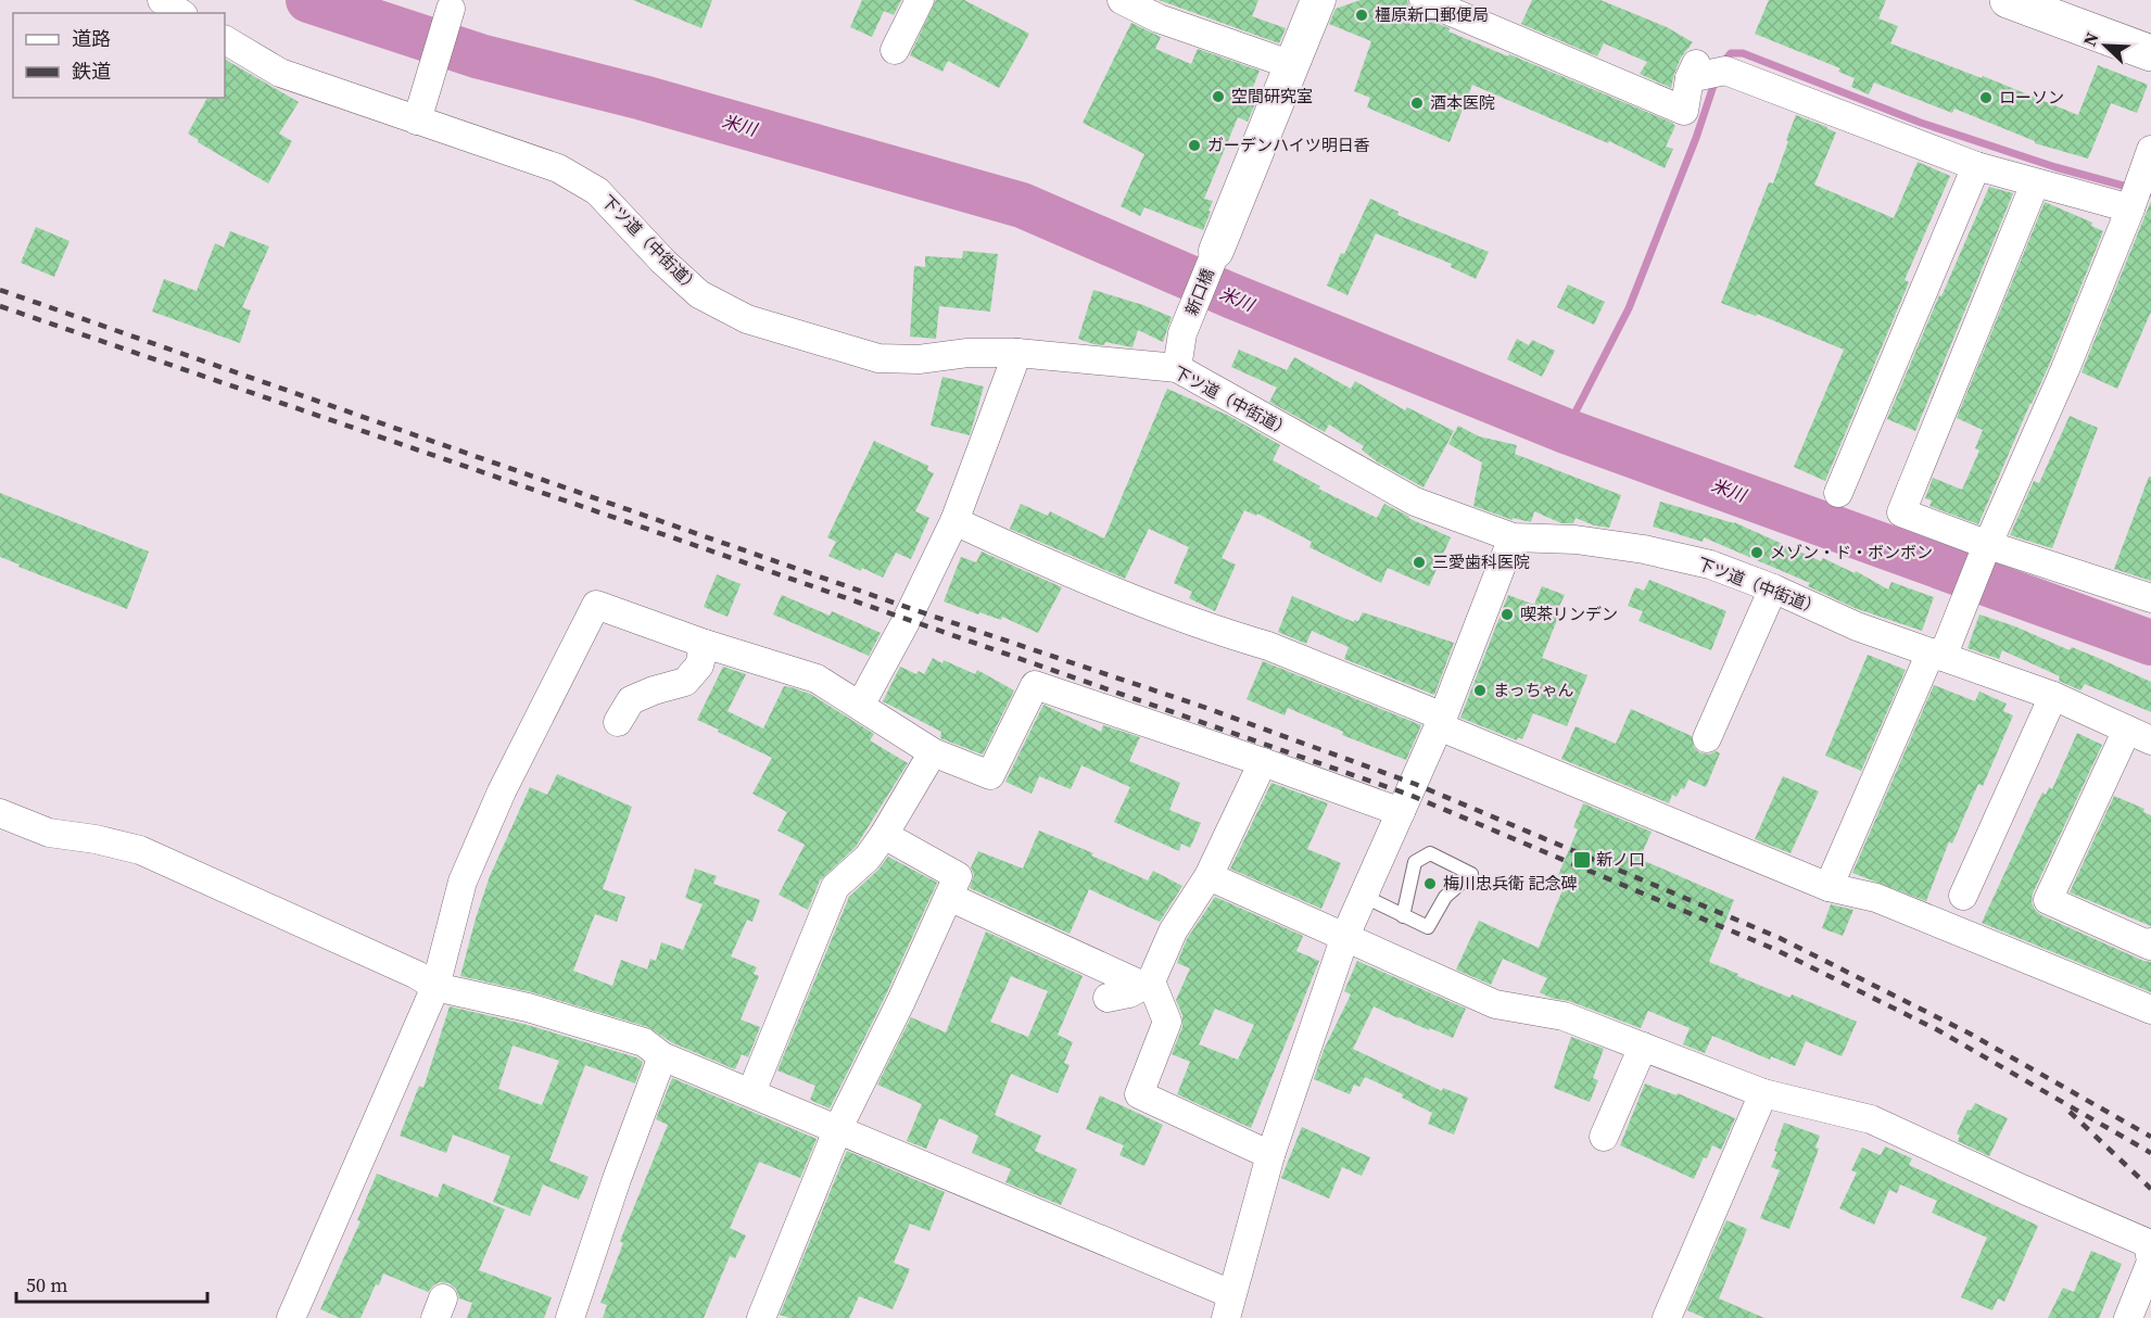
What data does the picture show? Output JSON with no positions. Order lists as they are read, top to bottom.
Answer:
{
  "streets": {
    "street": ["下ツ道（中街道）", "新口橋"]
  },
  "crossings": [
    ["下ツ道（中街道）", "新口橋"]
  ],
  "water": ["米川"],
  "places": {
    "other": [
      "橿原新口郵便局",
      "空間研究室",
      "ローソン",
      "酒本医院",
      "ガーデンハイツ明日香",
      "メゾン・ド・ボンボン",
      "三愛歯科医院",
      "喫茶リンデン",
      "まっちゃん",
      "梅川忠兵衛 記念碑"
    ],
    "transit": ["新ノ口"]
  },
  "legend": ["道路", "鉄道"],
  "scale_bar": "50 m",
  "north": "top left"
}
